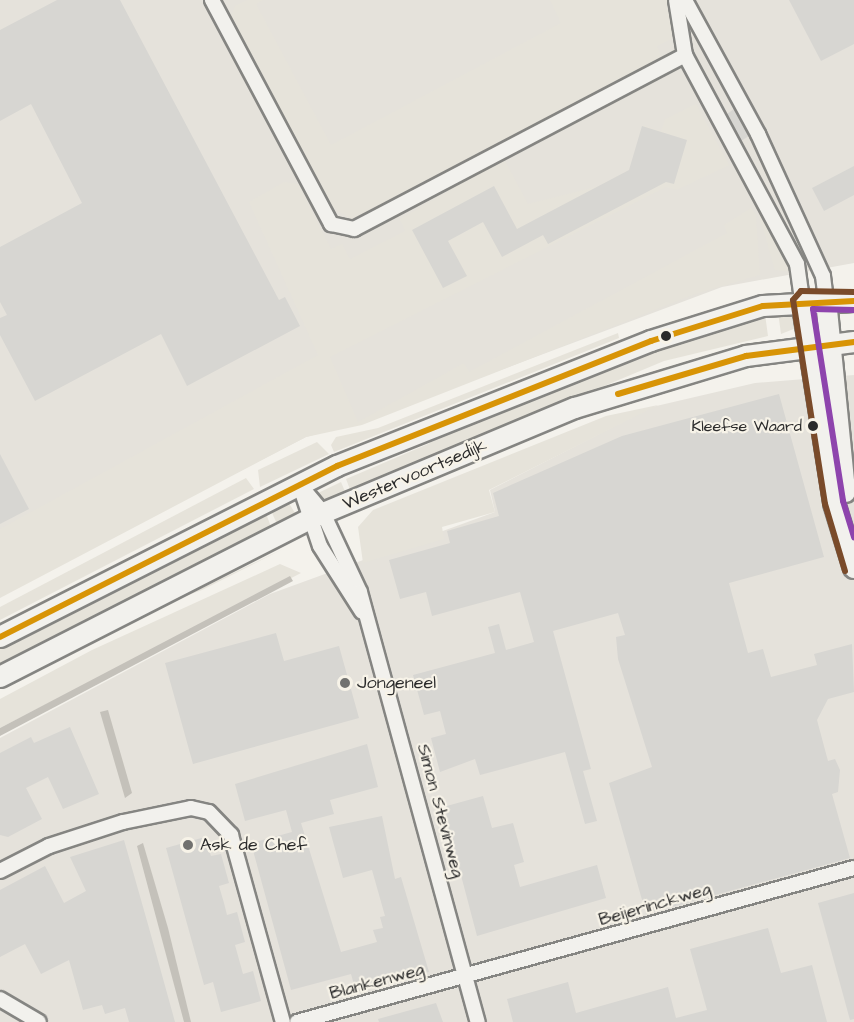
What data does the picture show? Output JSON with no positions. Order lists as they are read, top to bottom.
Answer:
{
  "streets": {
    "main road": ["Westervoortsedijk"],
    "street": ["Simon Stevinweg", "Beijerinckweg", "Blankenweg"]
  },
  "crossings": [
    ["Westervoortsedijk", "Simon Stevinweg"],
    ["Simon Stevinweg", "Beijerinckweg"],
    ["Simon Stevinweg", "Blankenweg"],
    ["Beijerinckweg", "Blankenweg"]
  ],
  "places": ["Kleefse Waard", "Jongeneel", "Ask de Chef"]
}
